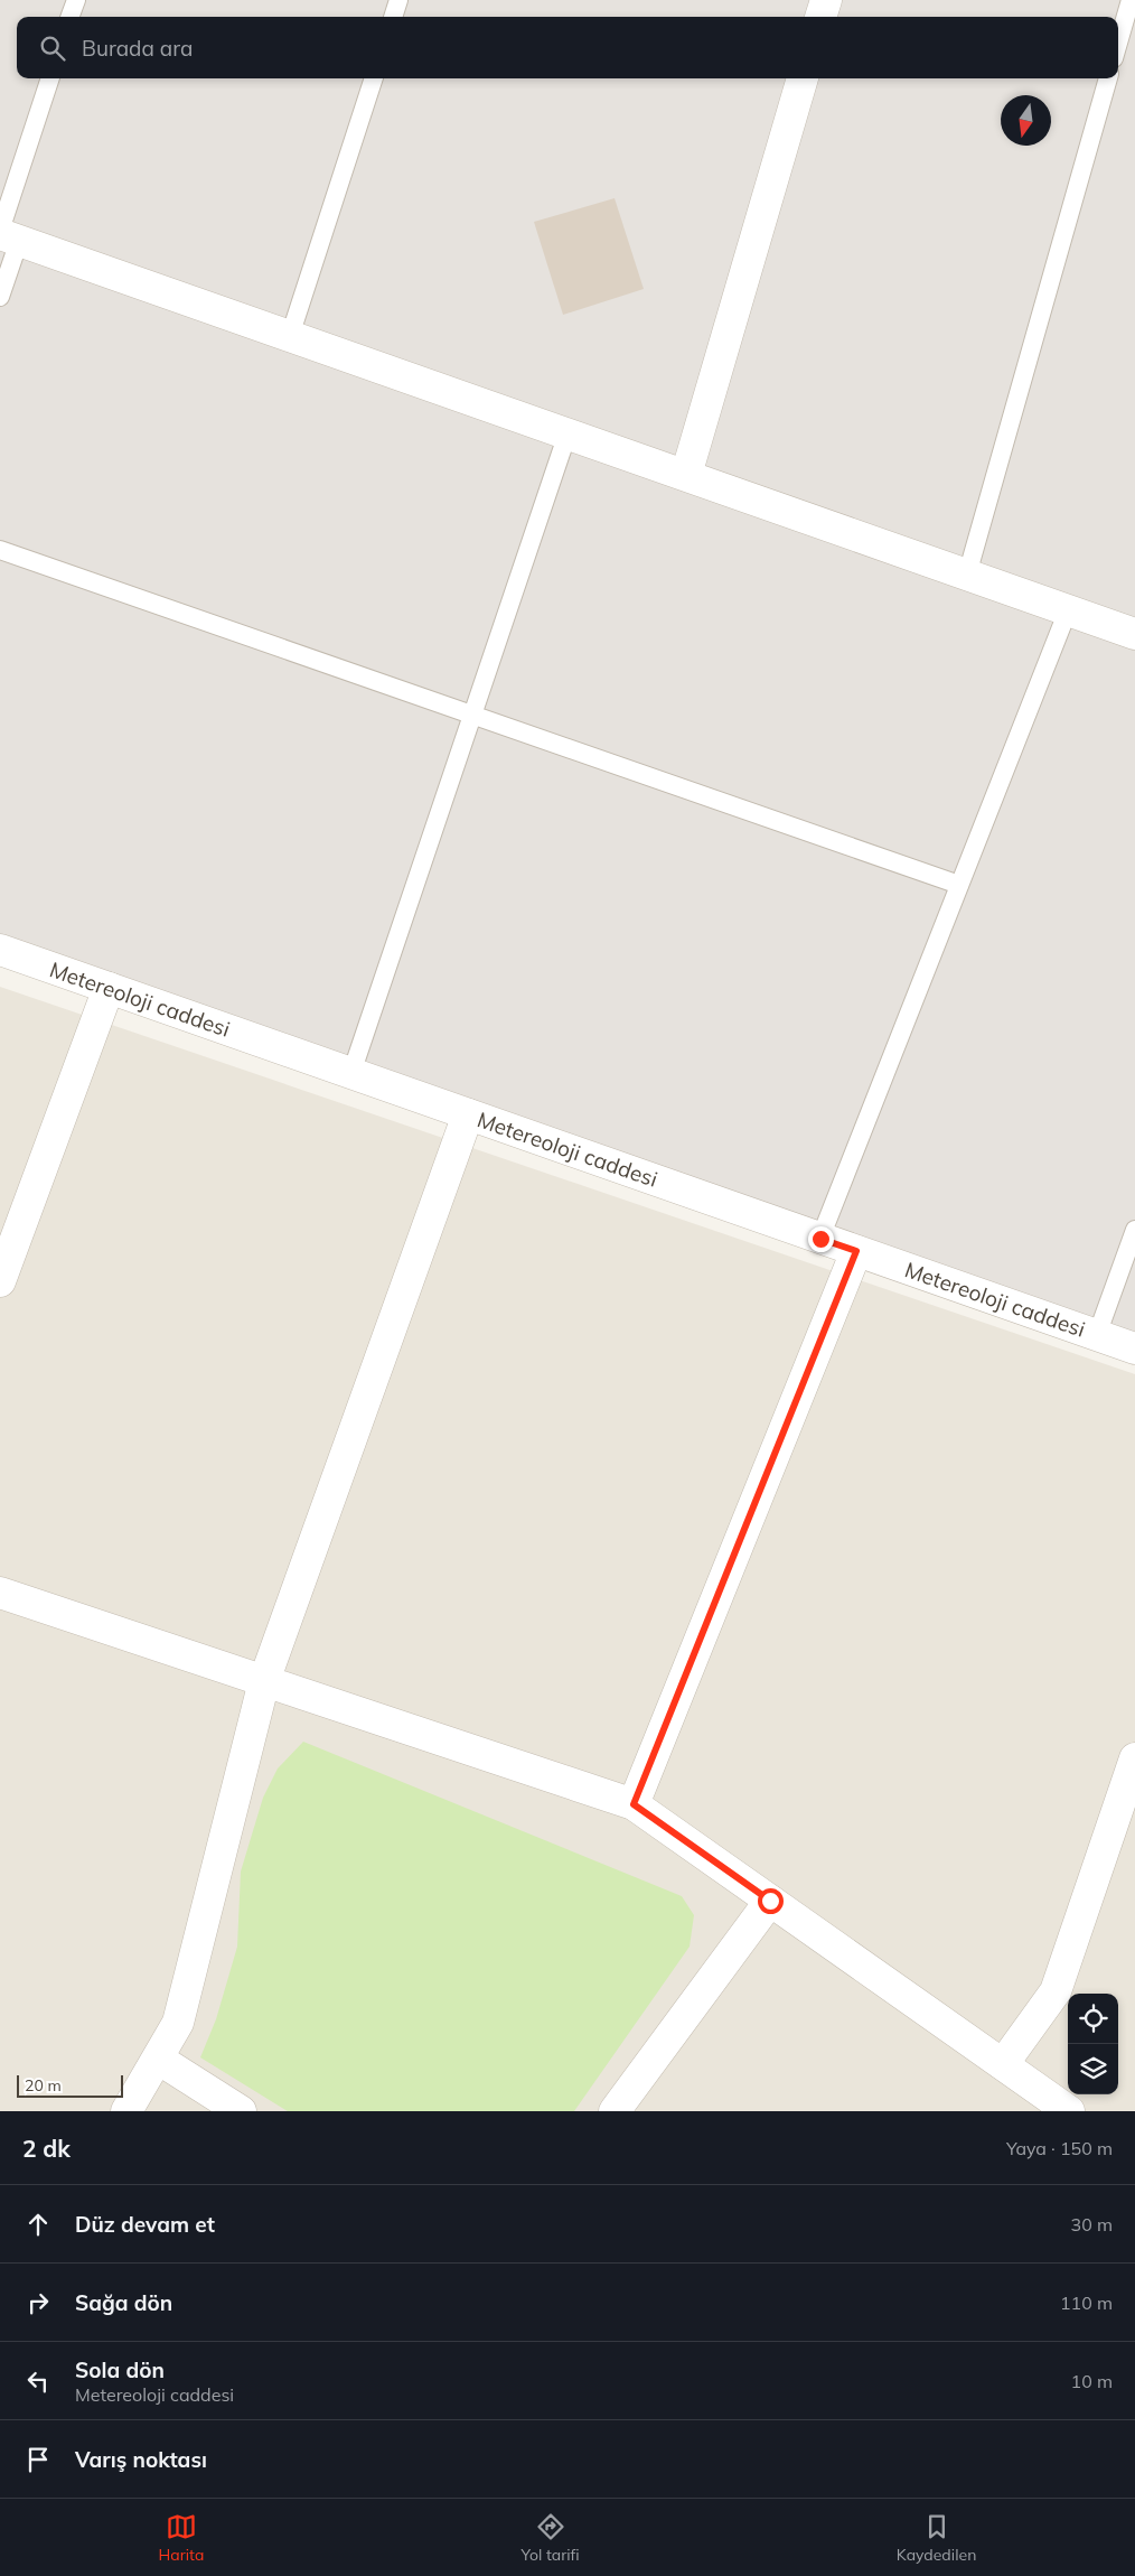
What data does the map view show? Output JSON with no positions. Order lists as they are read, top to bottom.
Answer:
{
  "streets": {
    "street": ["Metereoloji caddesi"]
  },
  "scale_bar": "20 m",
  "north": "bottom",
  "page": {
    "search": "Burada ara",
    "scale": "20 m",
    "heading": ["2 dk", "Yaya · 150 m"],
    "list": [
      ["Düz devam et", "30 m"],
      ["Sağa dön", "110 m"],
      ["Sola dön", "Metereoloji caddesi", "10 m"],
      "Varış noktası"
    ],
    "nav": ["Harita", "Yol tarifi", "Kaydedilen"]
  }
}
